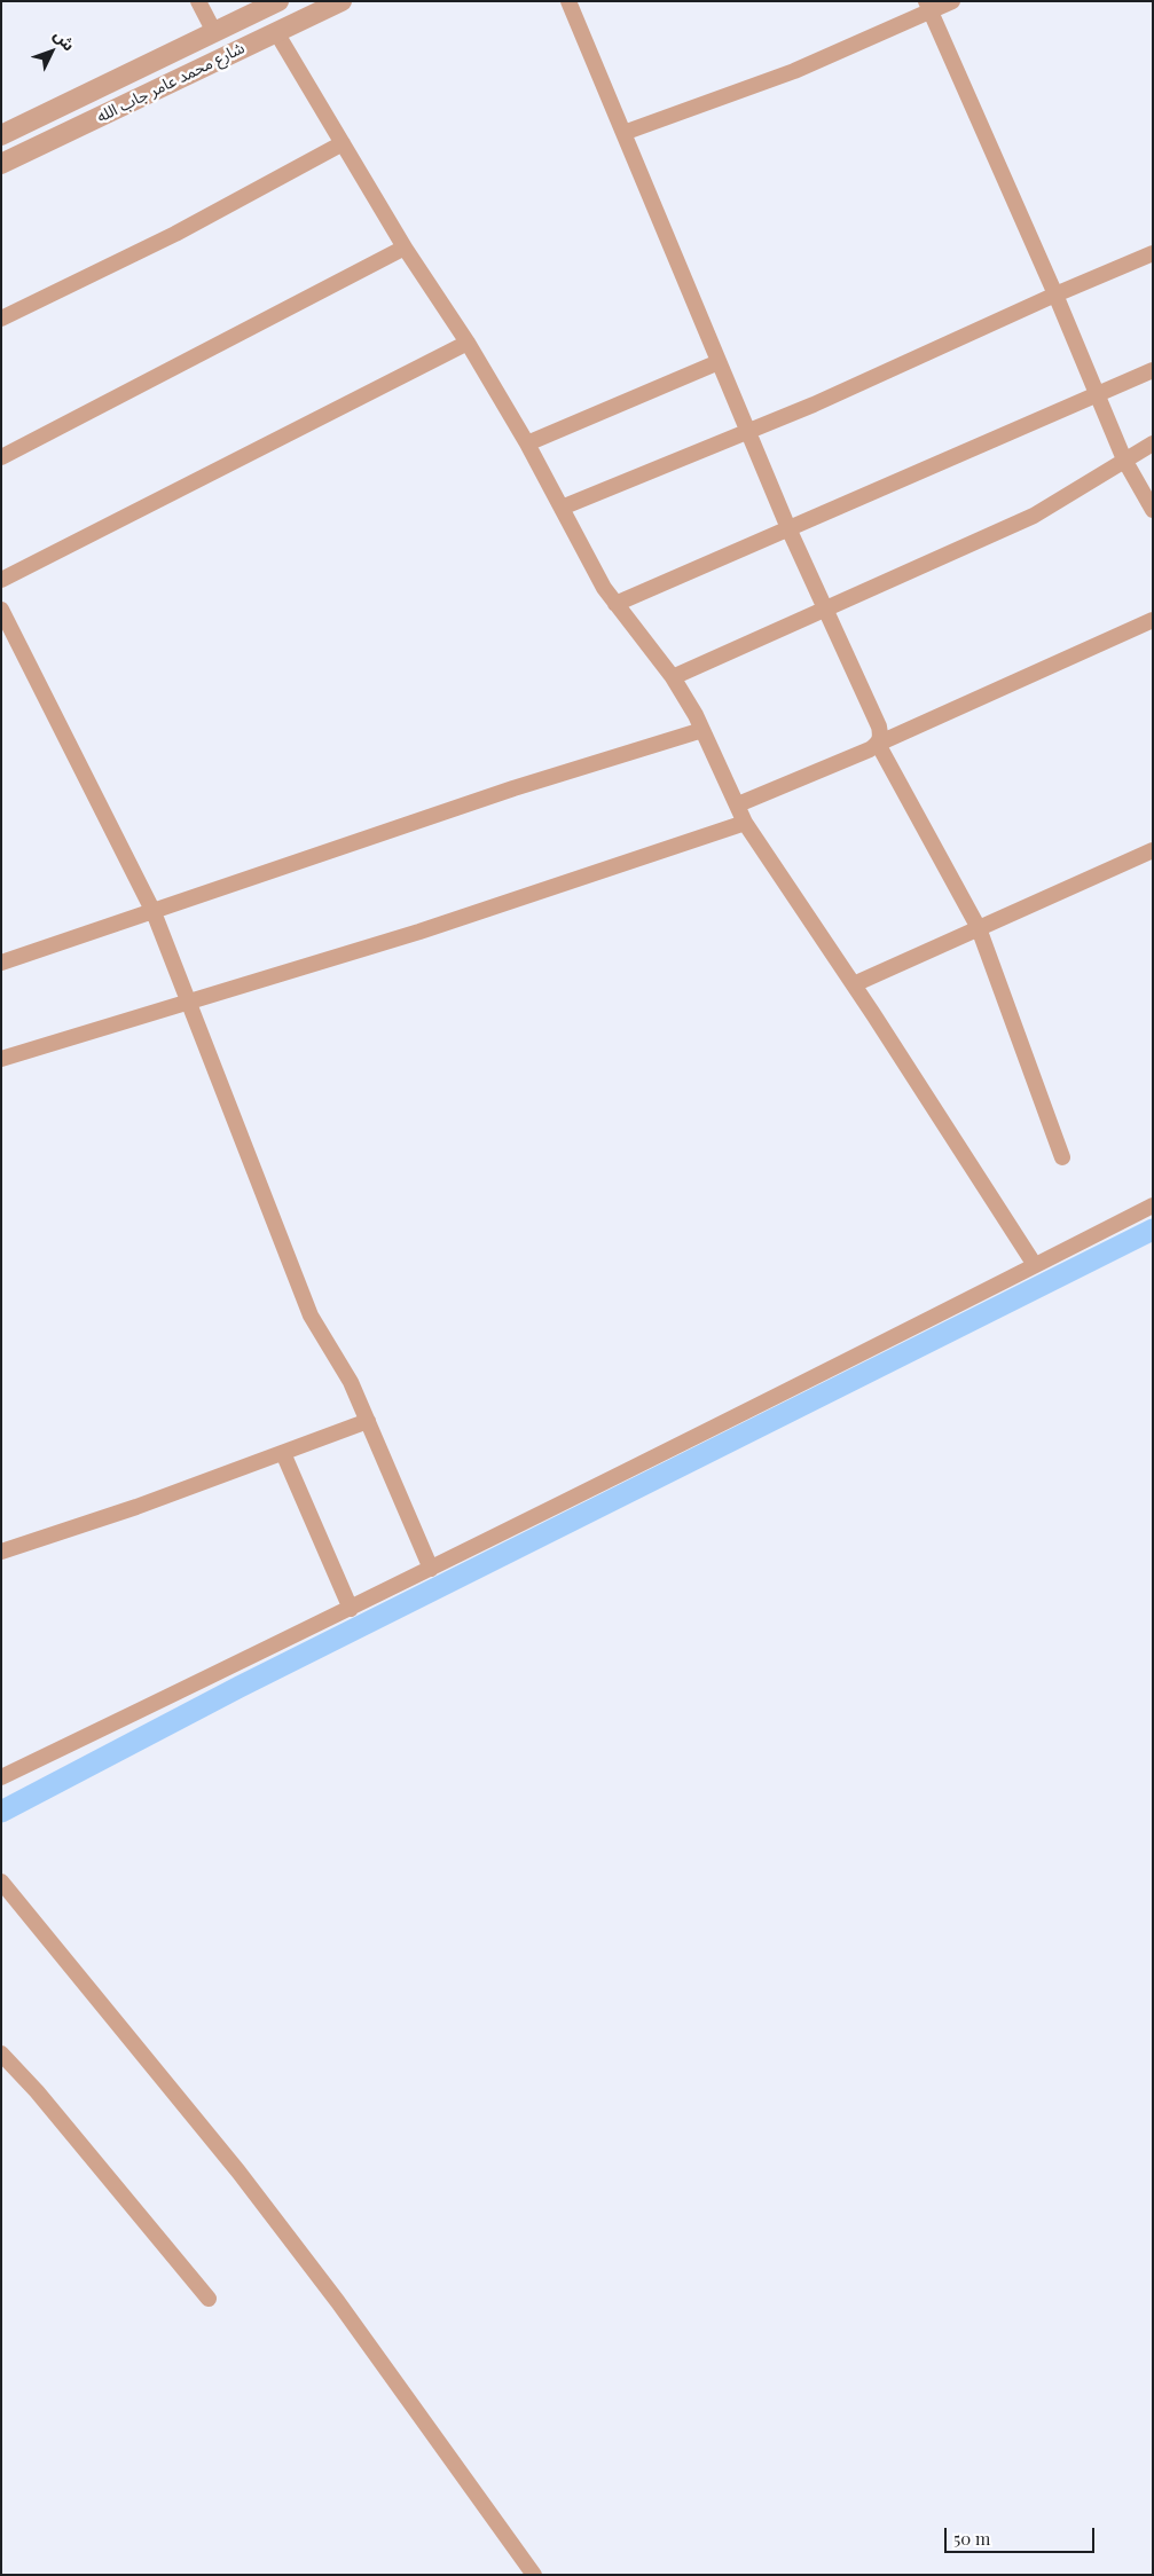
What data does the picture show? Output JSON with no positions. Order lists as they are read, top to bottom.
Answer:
{
  "streets": {
    "street": ["شارع محمد عامر جاب الله"]
  },
  "scale_bar": "50 m",
  "north": "top right"
}
